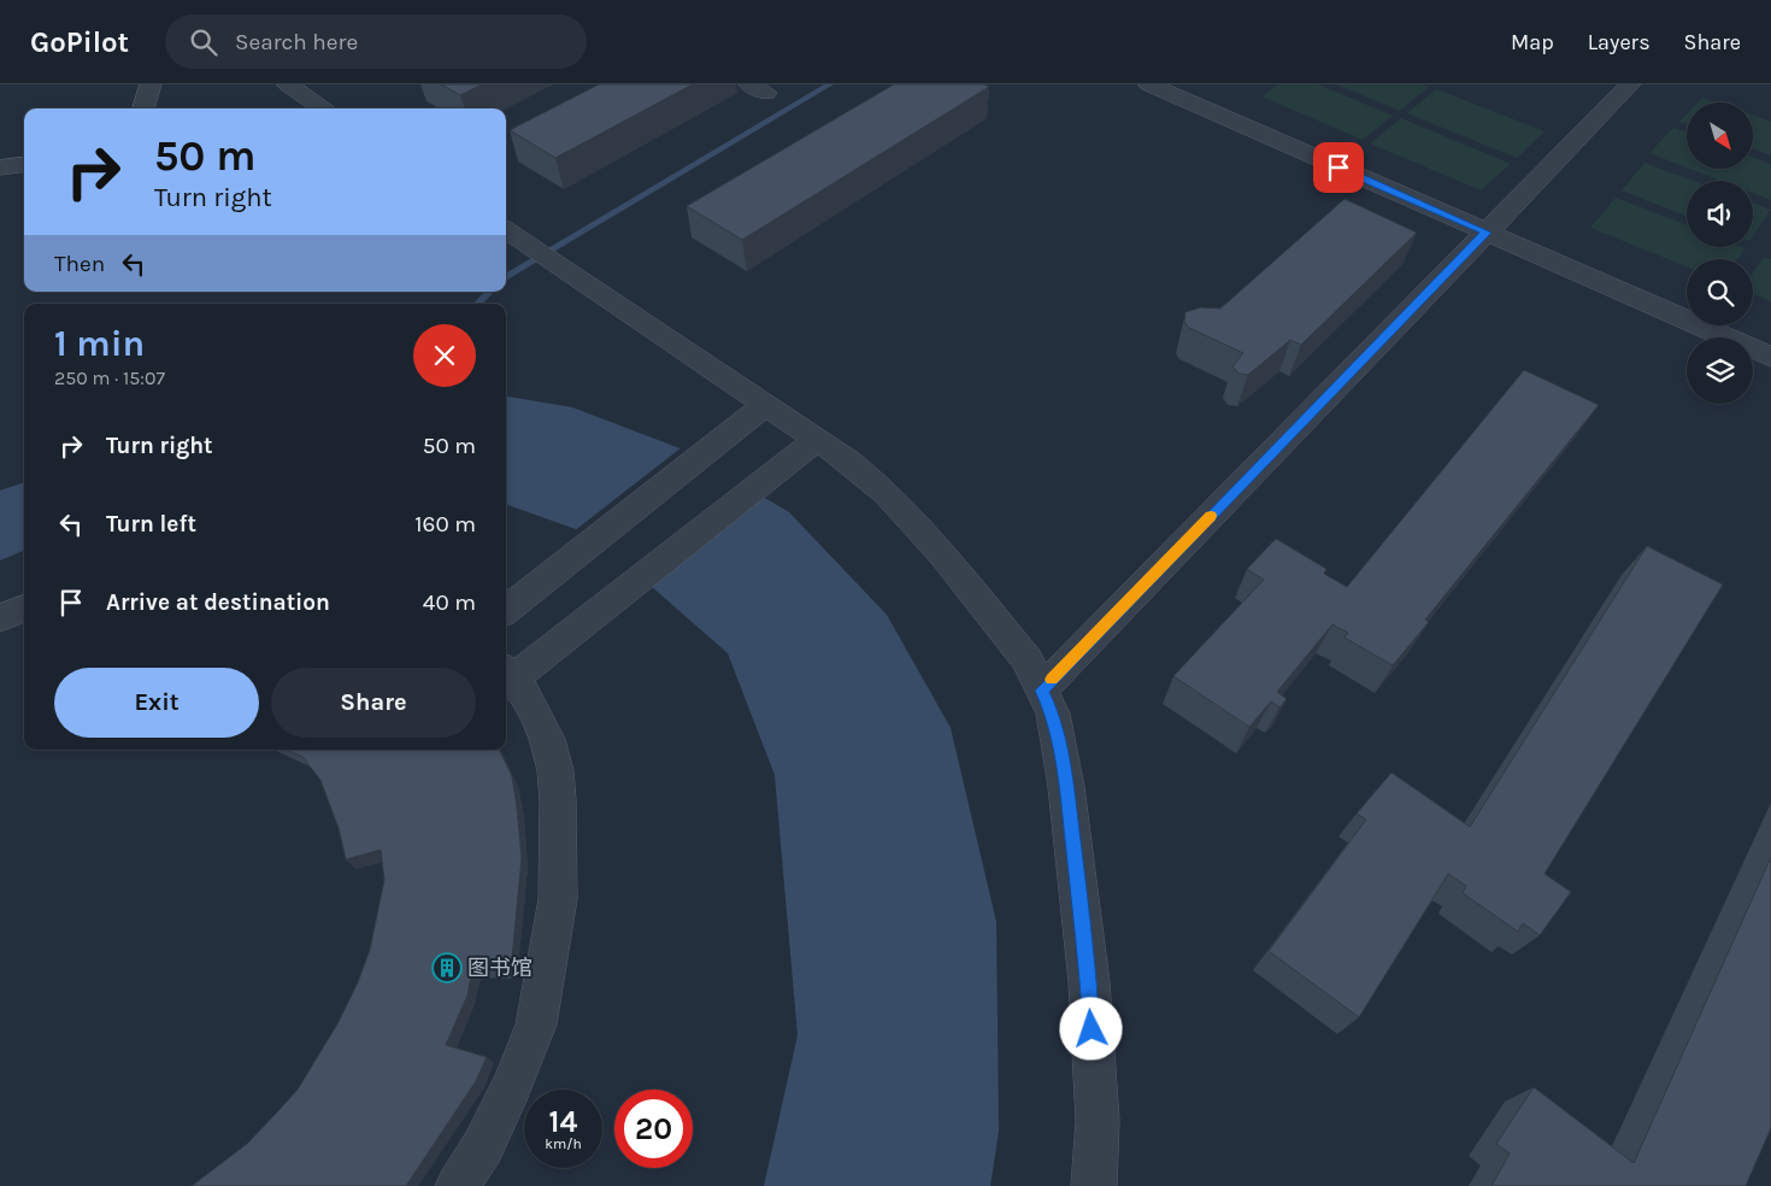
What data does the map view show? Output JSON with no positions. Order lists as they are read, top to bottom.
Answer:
{
  "places": {
    "building": ["图书馆"]
  },
  "north": "bottom right",
  "page": {
    "header": "GoPilot",
    "search": "Search here",
    "nav": ["Map", "Layers", "Share"],
    "turn": ["50 m", "Turn right"],
    "then": "Then",
    "heading": ["1 min", "250 m · 15:07"],
    "list": [
      {
        "name": "Turn right",
        "value": "50 m"
      },
      {
        "name": "Turn left",
        "value": "160 m"
      },
      {
        "name": "Arrive at destination",
        "value": "40 m"
      }
    ],
    "buttons": ["Exit", "Share"],
    "speed": "14 km/h",
    "limit": "20"
  }
}
